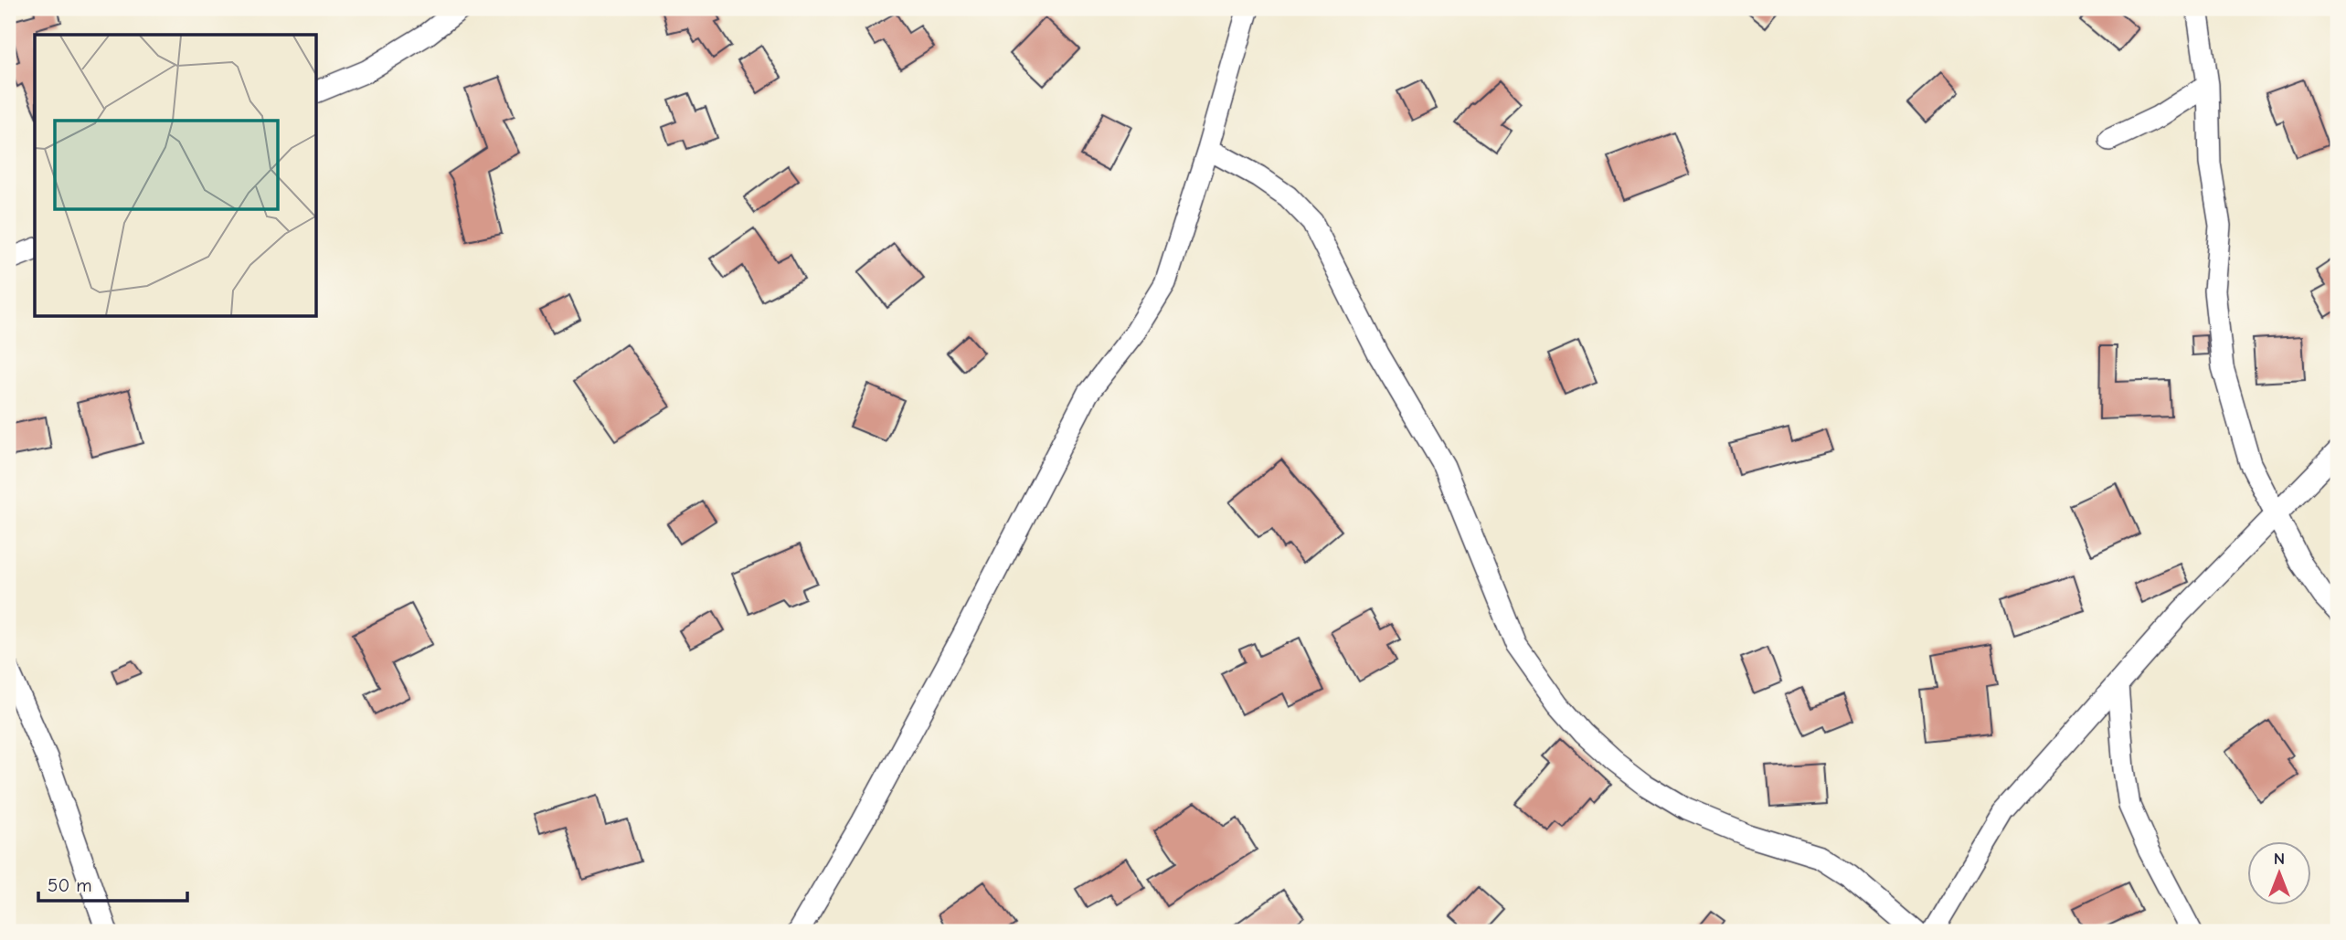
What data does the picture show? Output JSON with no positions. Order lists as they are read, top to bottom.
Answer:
{
  "scale_bar": "50 m",
  "north": "top"
}
